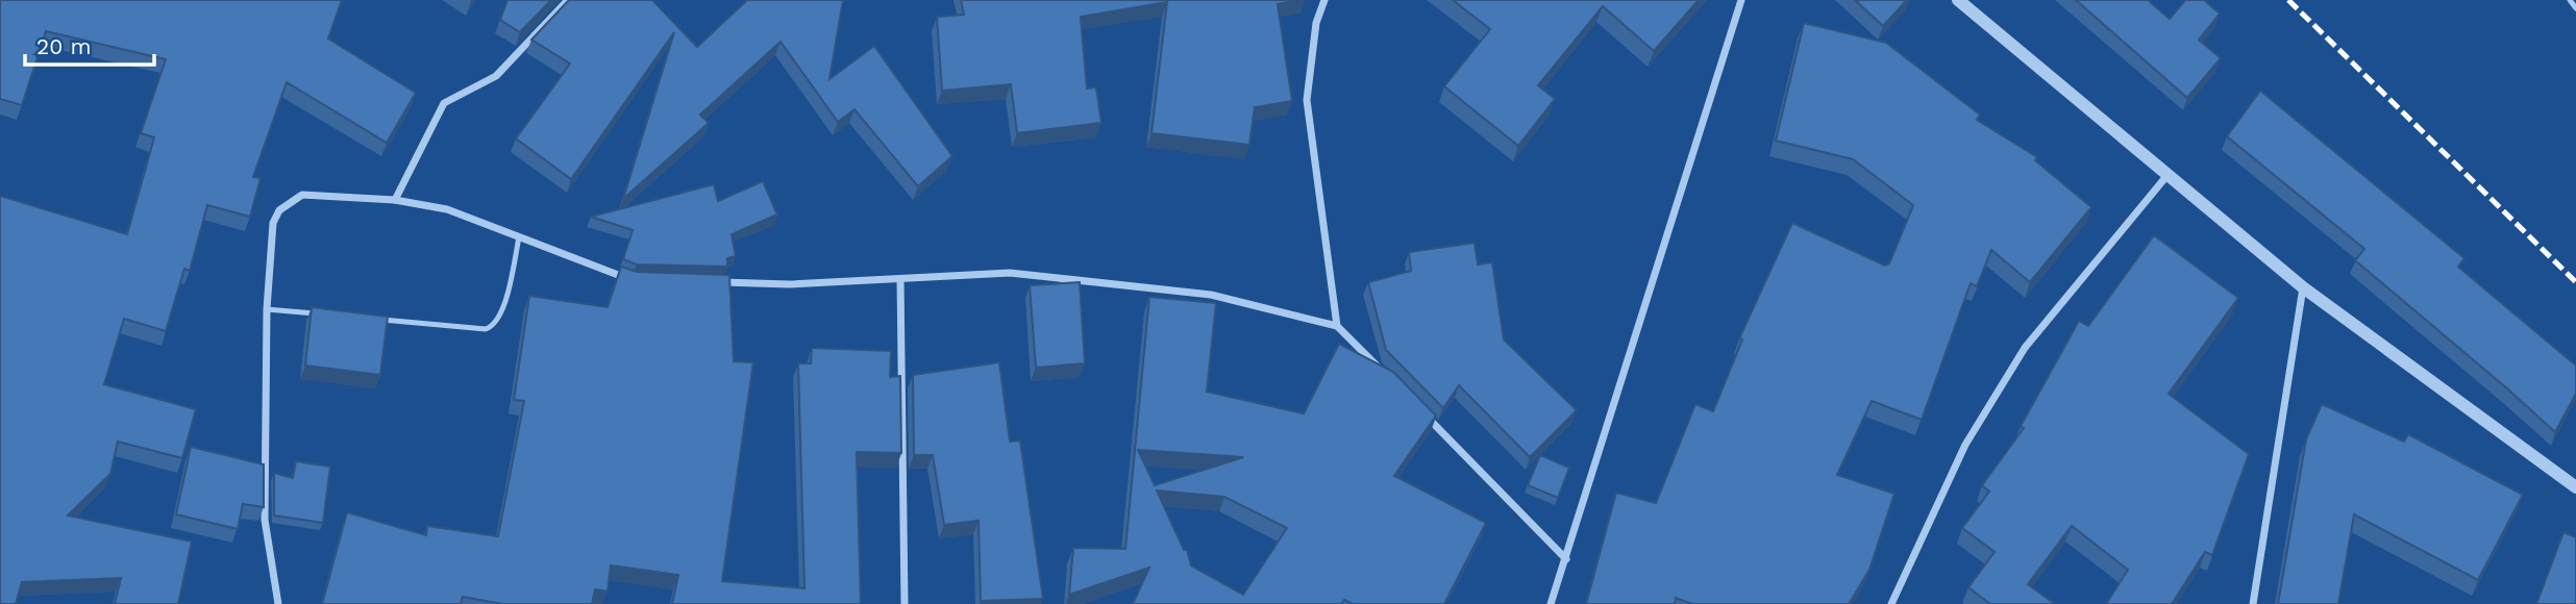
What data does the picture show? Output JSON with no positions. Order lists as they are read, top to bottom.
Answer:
{
  "scale_bar": "20 m"
}
